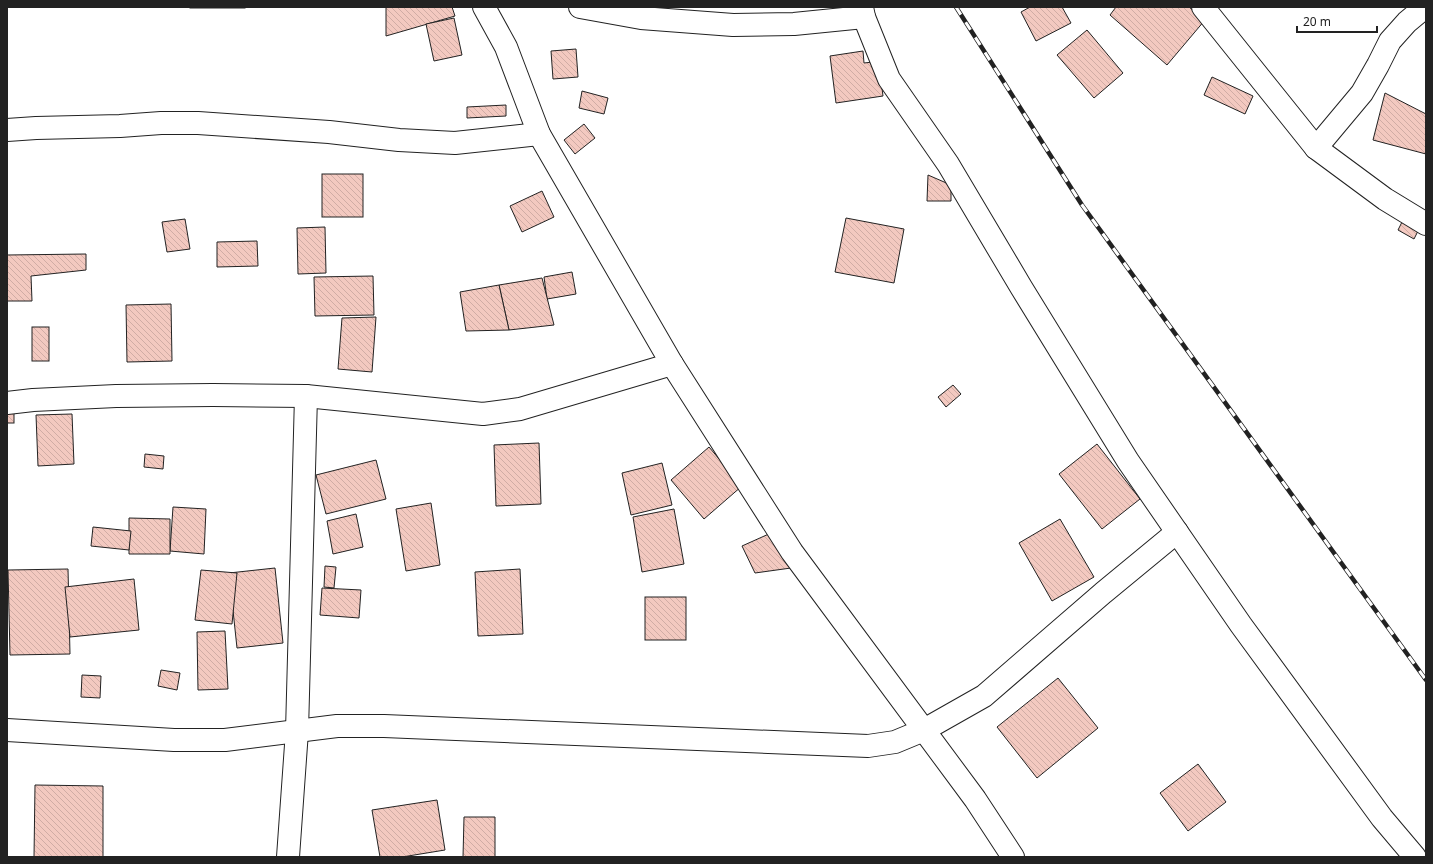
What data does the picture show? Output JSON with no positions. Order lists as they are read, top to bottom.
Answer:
{
  "scale_bar": "20 m"
}
